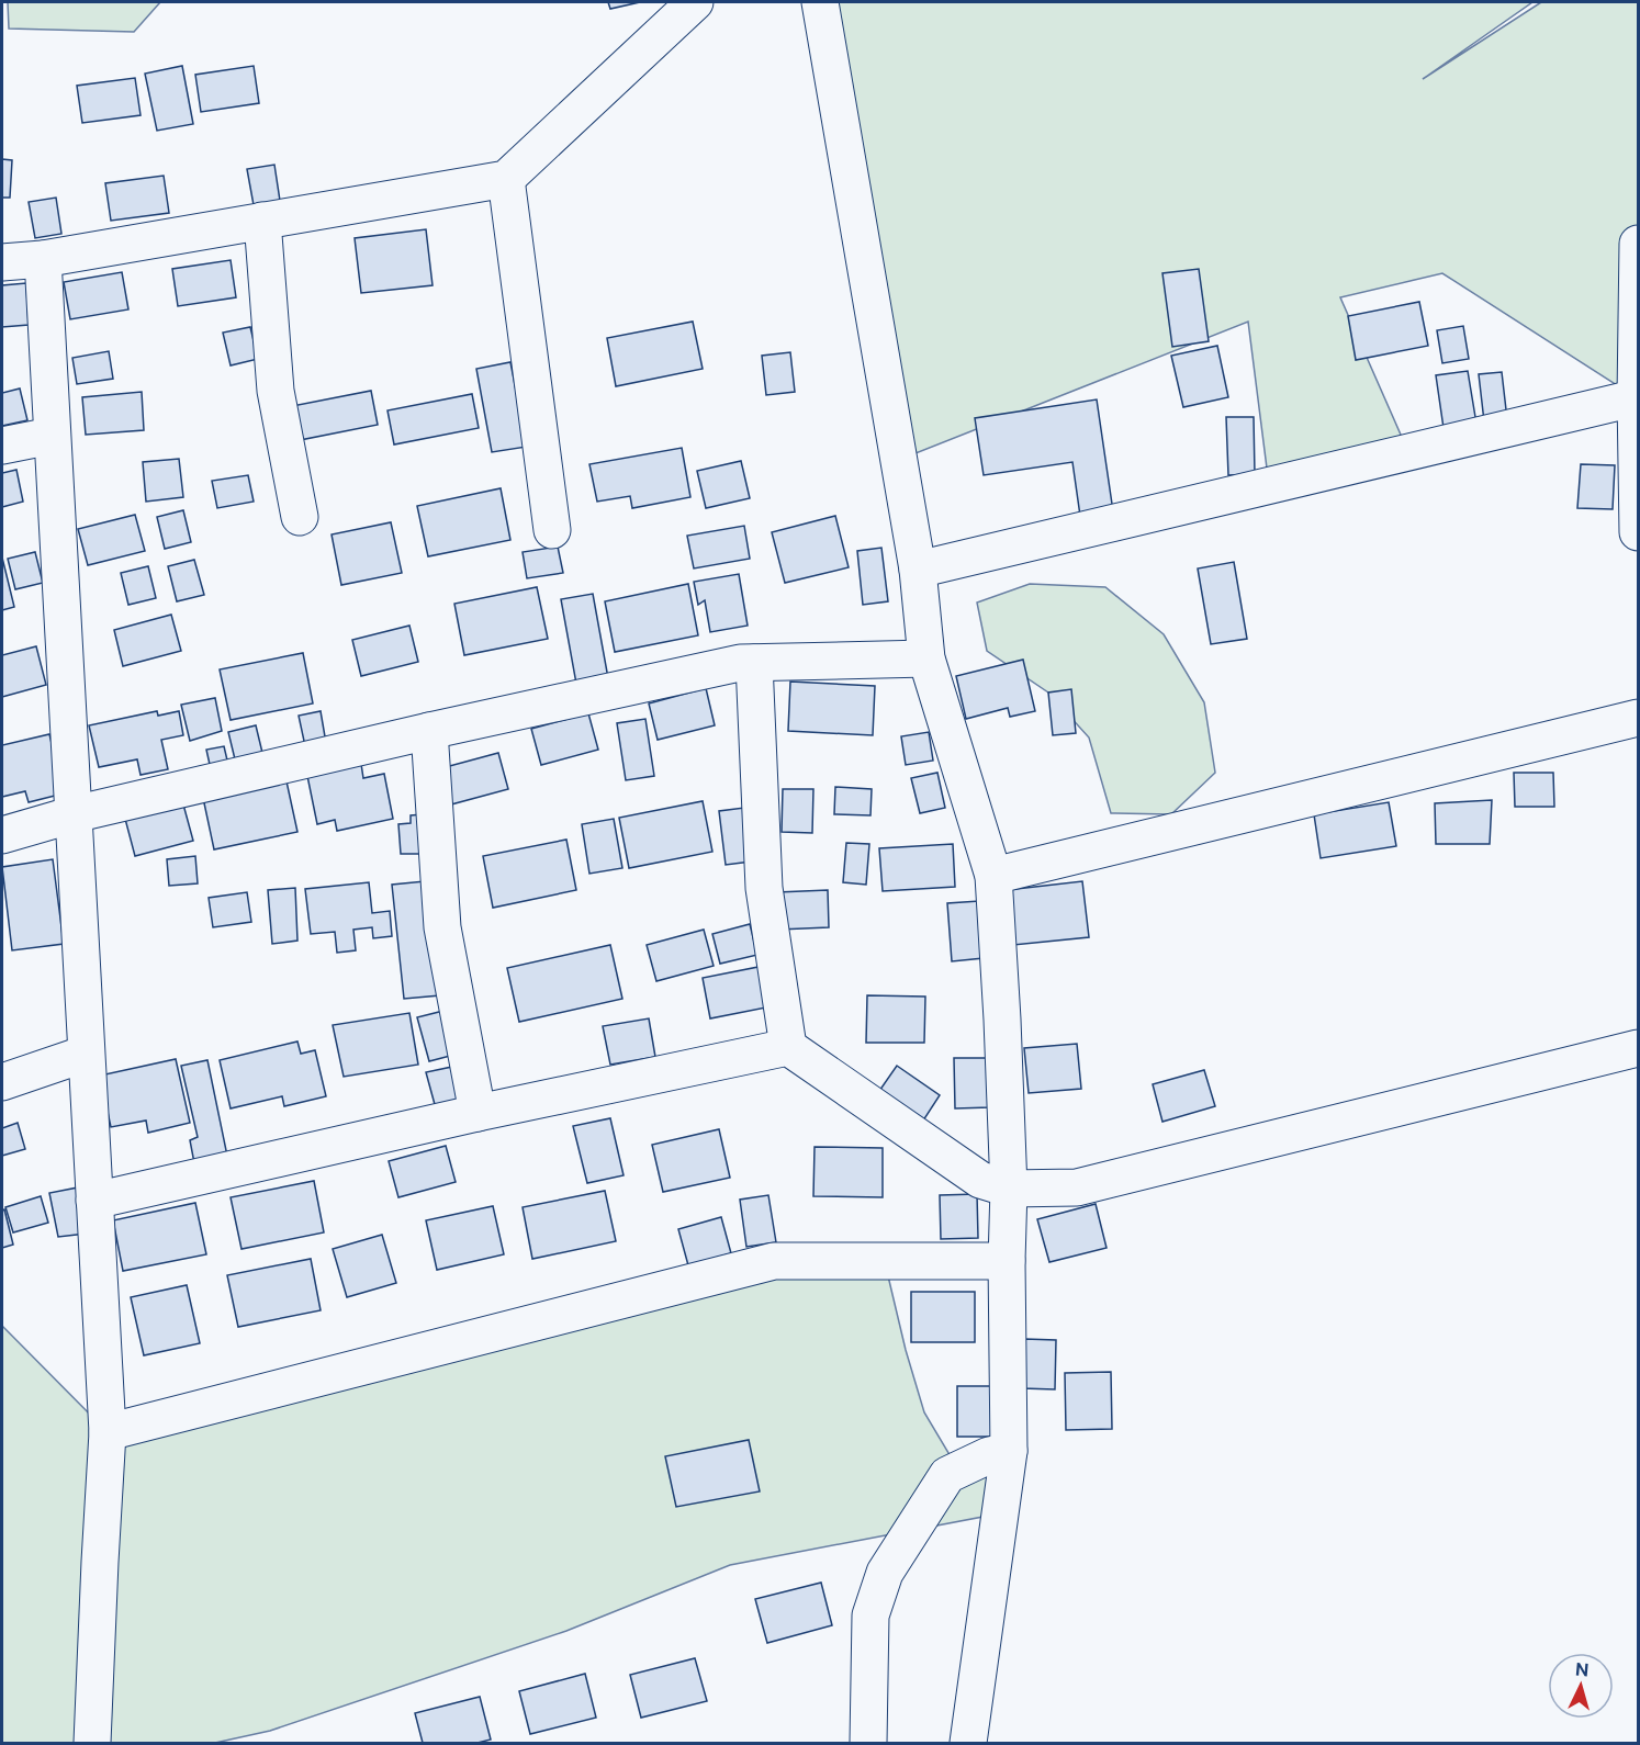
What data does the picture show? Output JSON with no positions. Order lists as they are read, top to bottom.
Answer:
{
  "north": "top"
}
